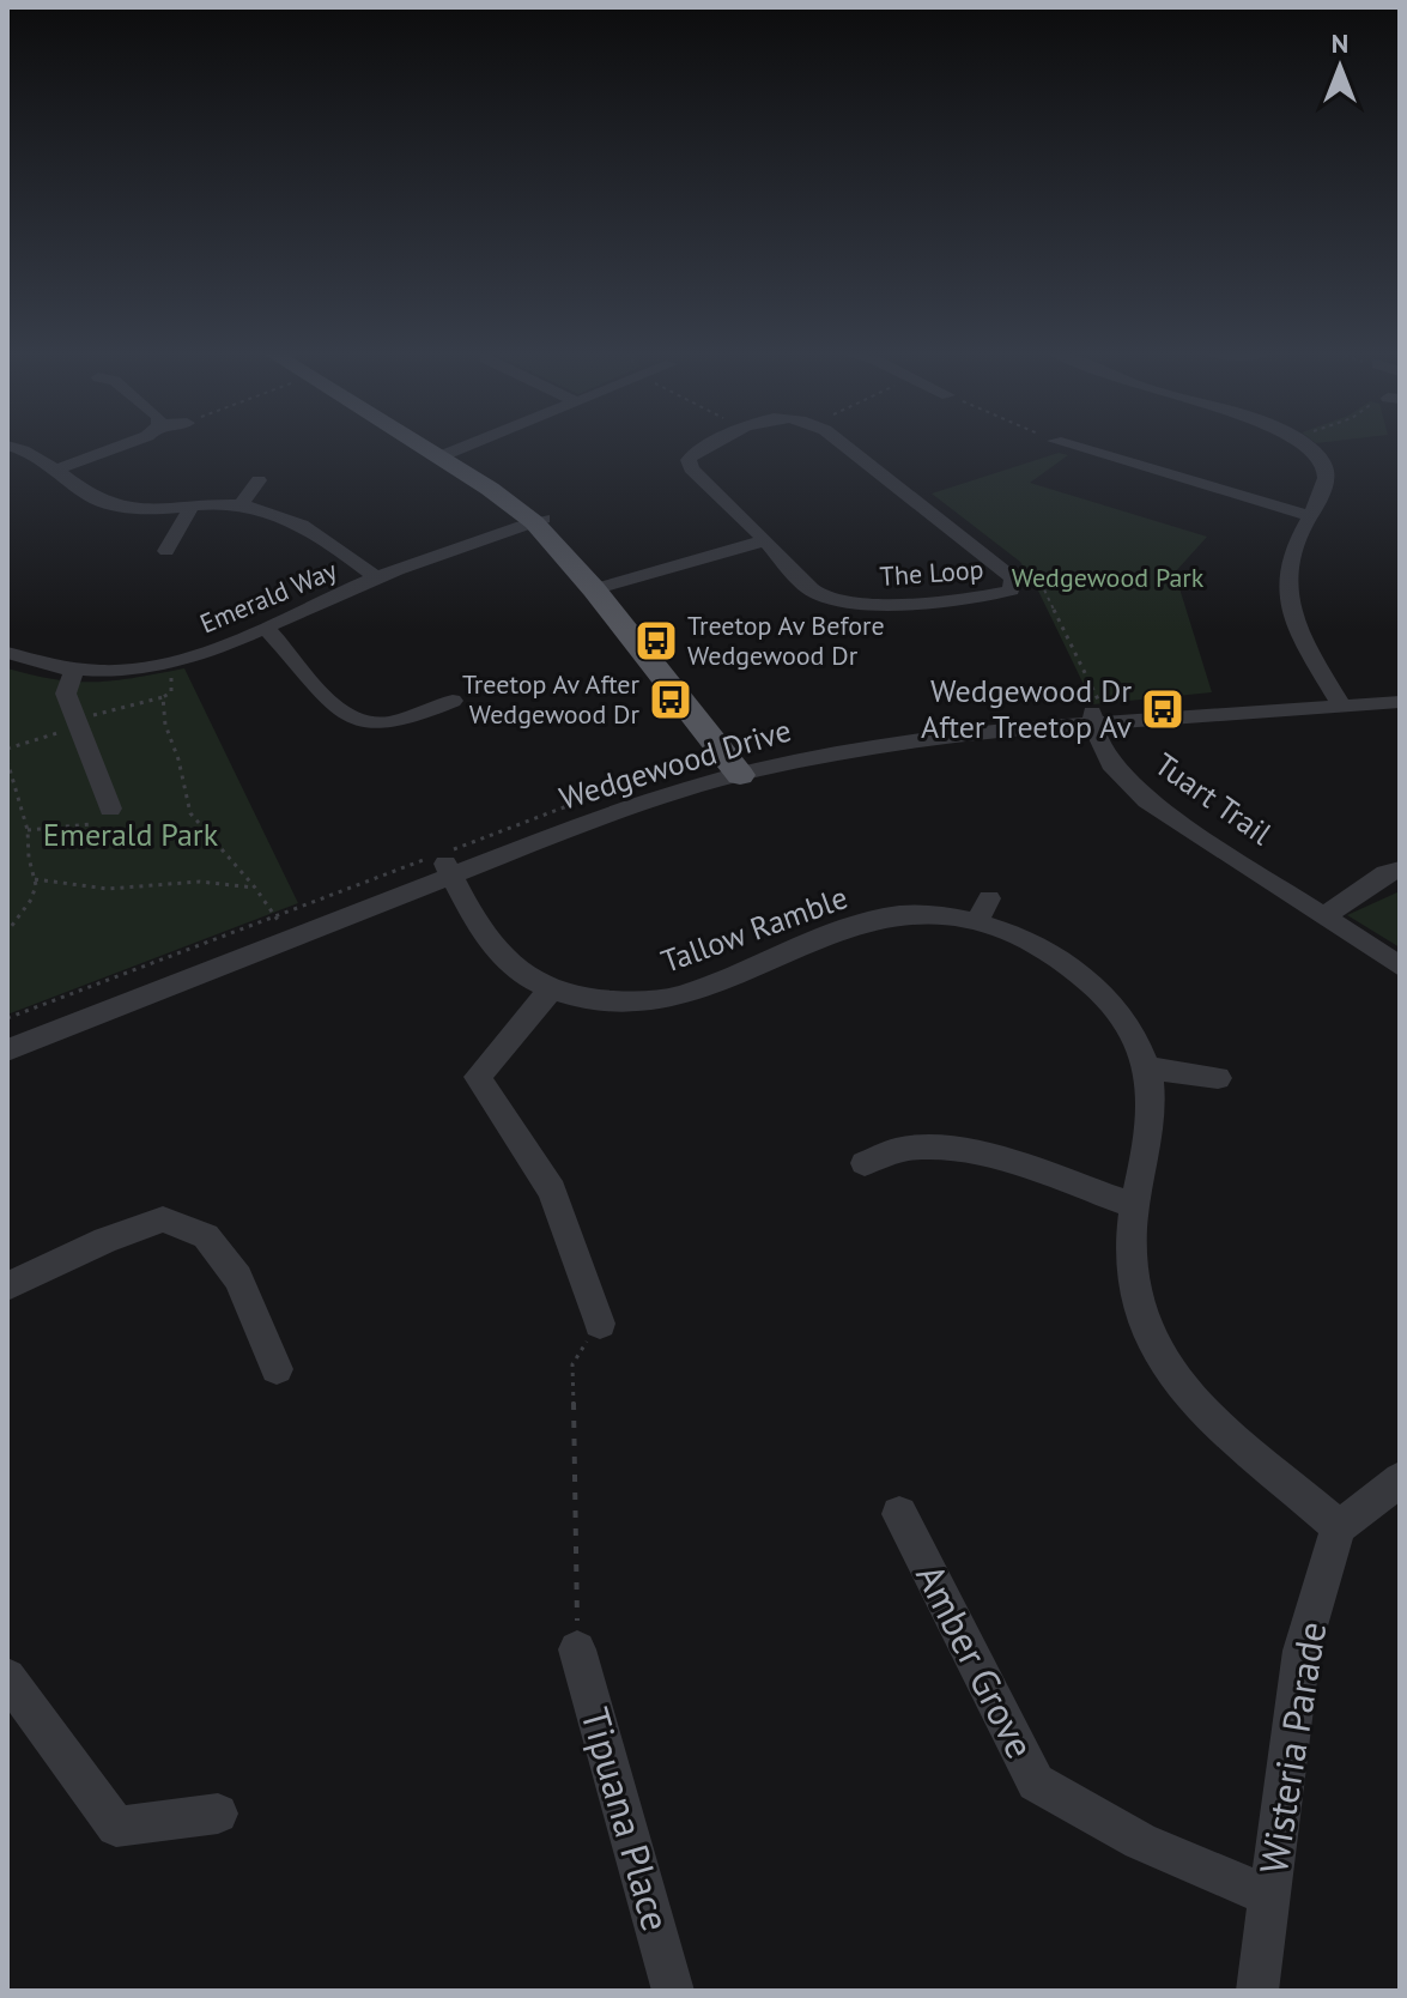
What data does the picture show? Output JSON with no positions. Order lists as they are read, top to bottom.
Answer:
{
  "streets": {
    "street": [
      "The Loop",
      "Emerald Way",
      "Wedgewood Drive",
      "Tuart Trail",
      "Tallow Ramble",
      "Amber Grove",
      "Wisteria Parade",
      "Tipuana Place"
    ]
  },
  "crossings": [
    ["Wedgewood Drive", "Tuart Trail"],
    ["Wedgewood Drive", "Tallow Ramble"],
    ["Tallow Ramble", "Wisteria Parade"],
    ["Amber Grove", "Wisteria Parade"]
  ],
  "parks": ["Wedgewood Park", "Emerald Park"],
  "places": {
    "bus stop": ["Treetop Av Before Wedgewood Dr", "Treetop Av After Wedgewood Dr", "Wedgewood Dr After Treetop Av"]
  },
  "north": "top"
}
